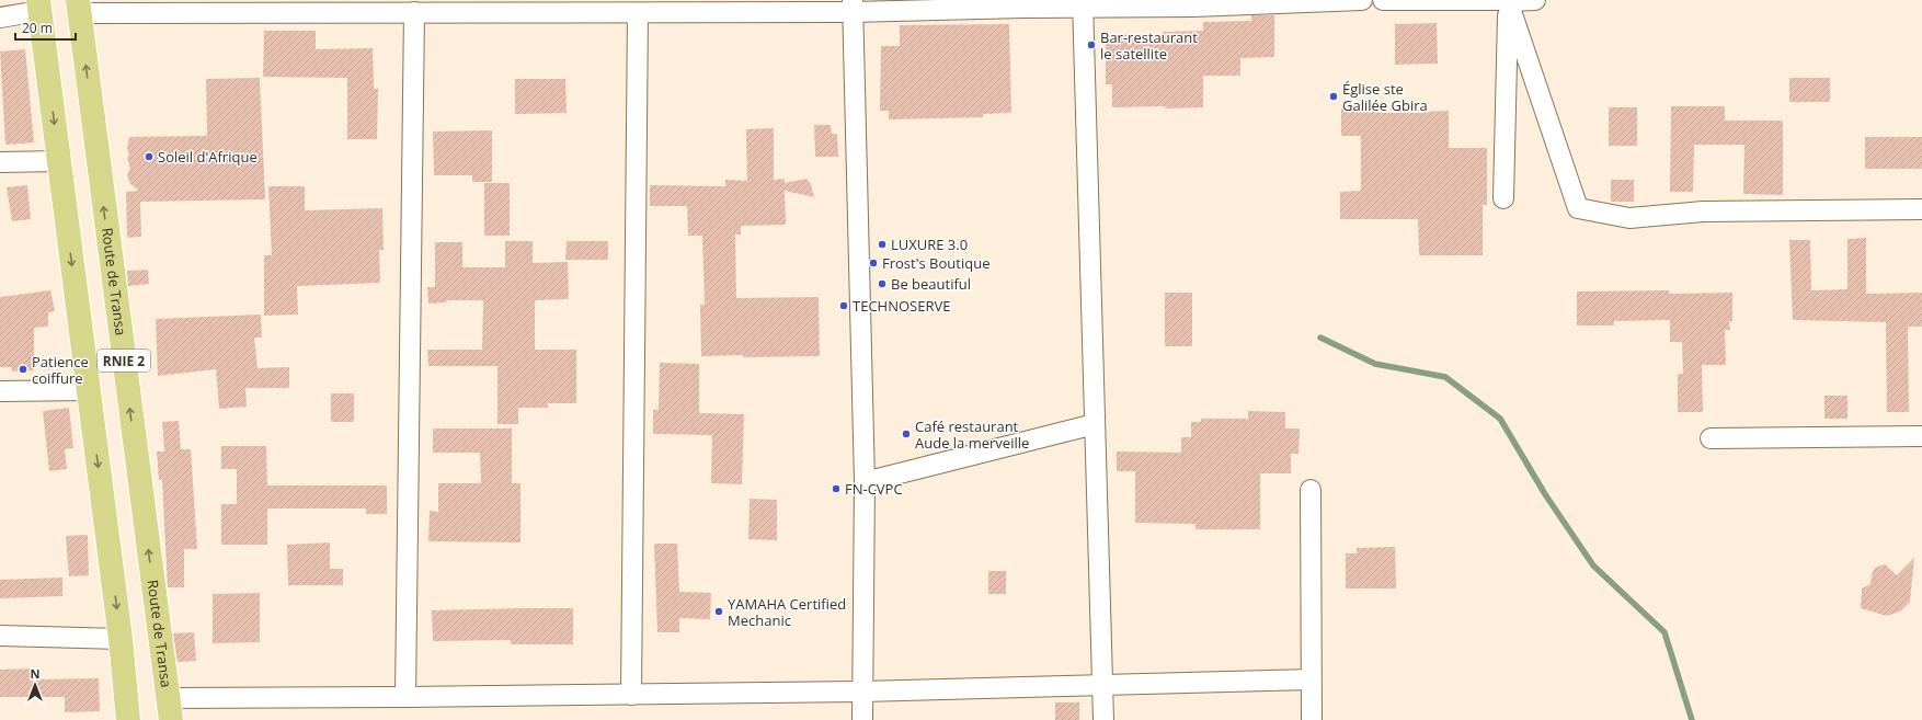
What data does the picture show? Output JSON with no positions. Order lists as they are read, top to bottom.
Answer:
{
  "streets": {
    "main road": ["Route de Transa", "RNIE 2"]
  },
  "places": [
    "Bar-restaurant le satellite",
    "Église ste Galilée Gbira",
    "Soleil d'Afrique",
    "LUXURE 3.0",
    "Frost's Boutique",
    "Be beautiful",
    "TECHNOSERVE",
    "Patience coiffure",
    "Café restaurant Aude la merveille",
    "FN-CVPC",
    "YAMAHA Certified Mechanic"
  ],
  "scale_bar": "20 m",
  "north": "top"
}
